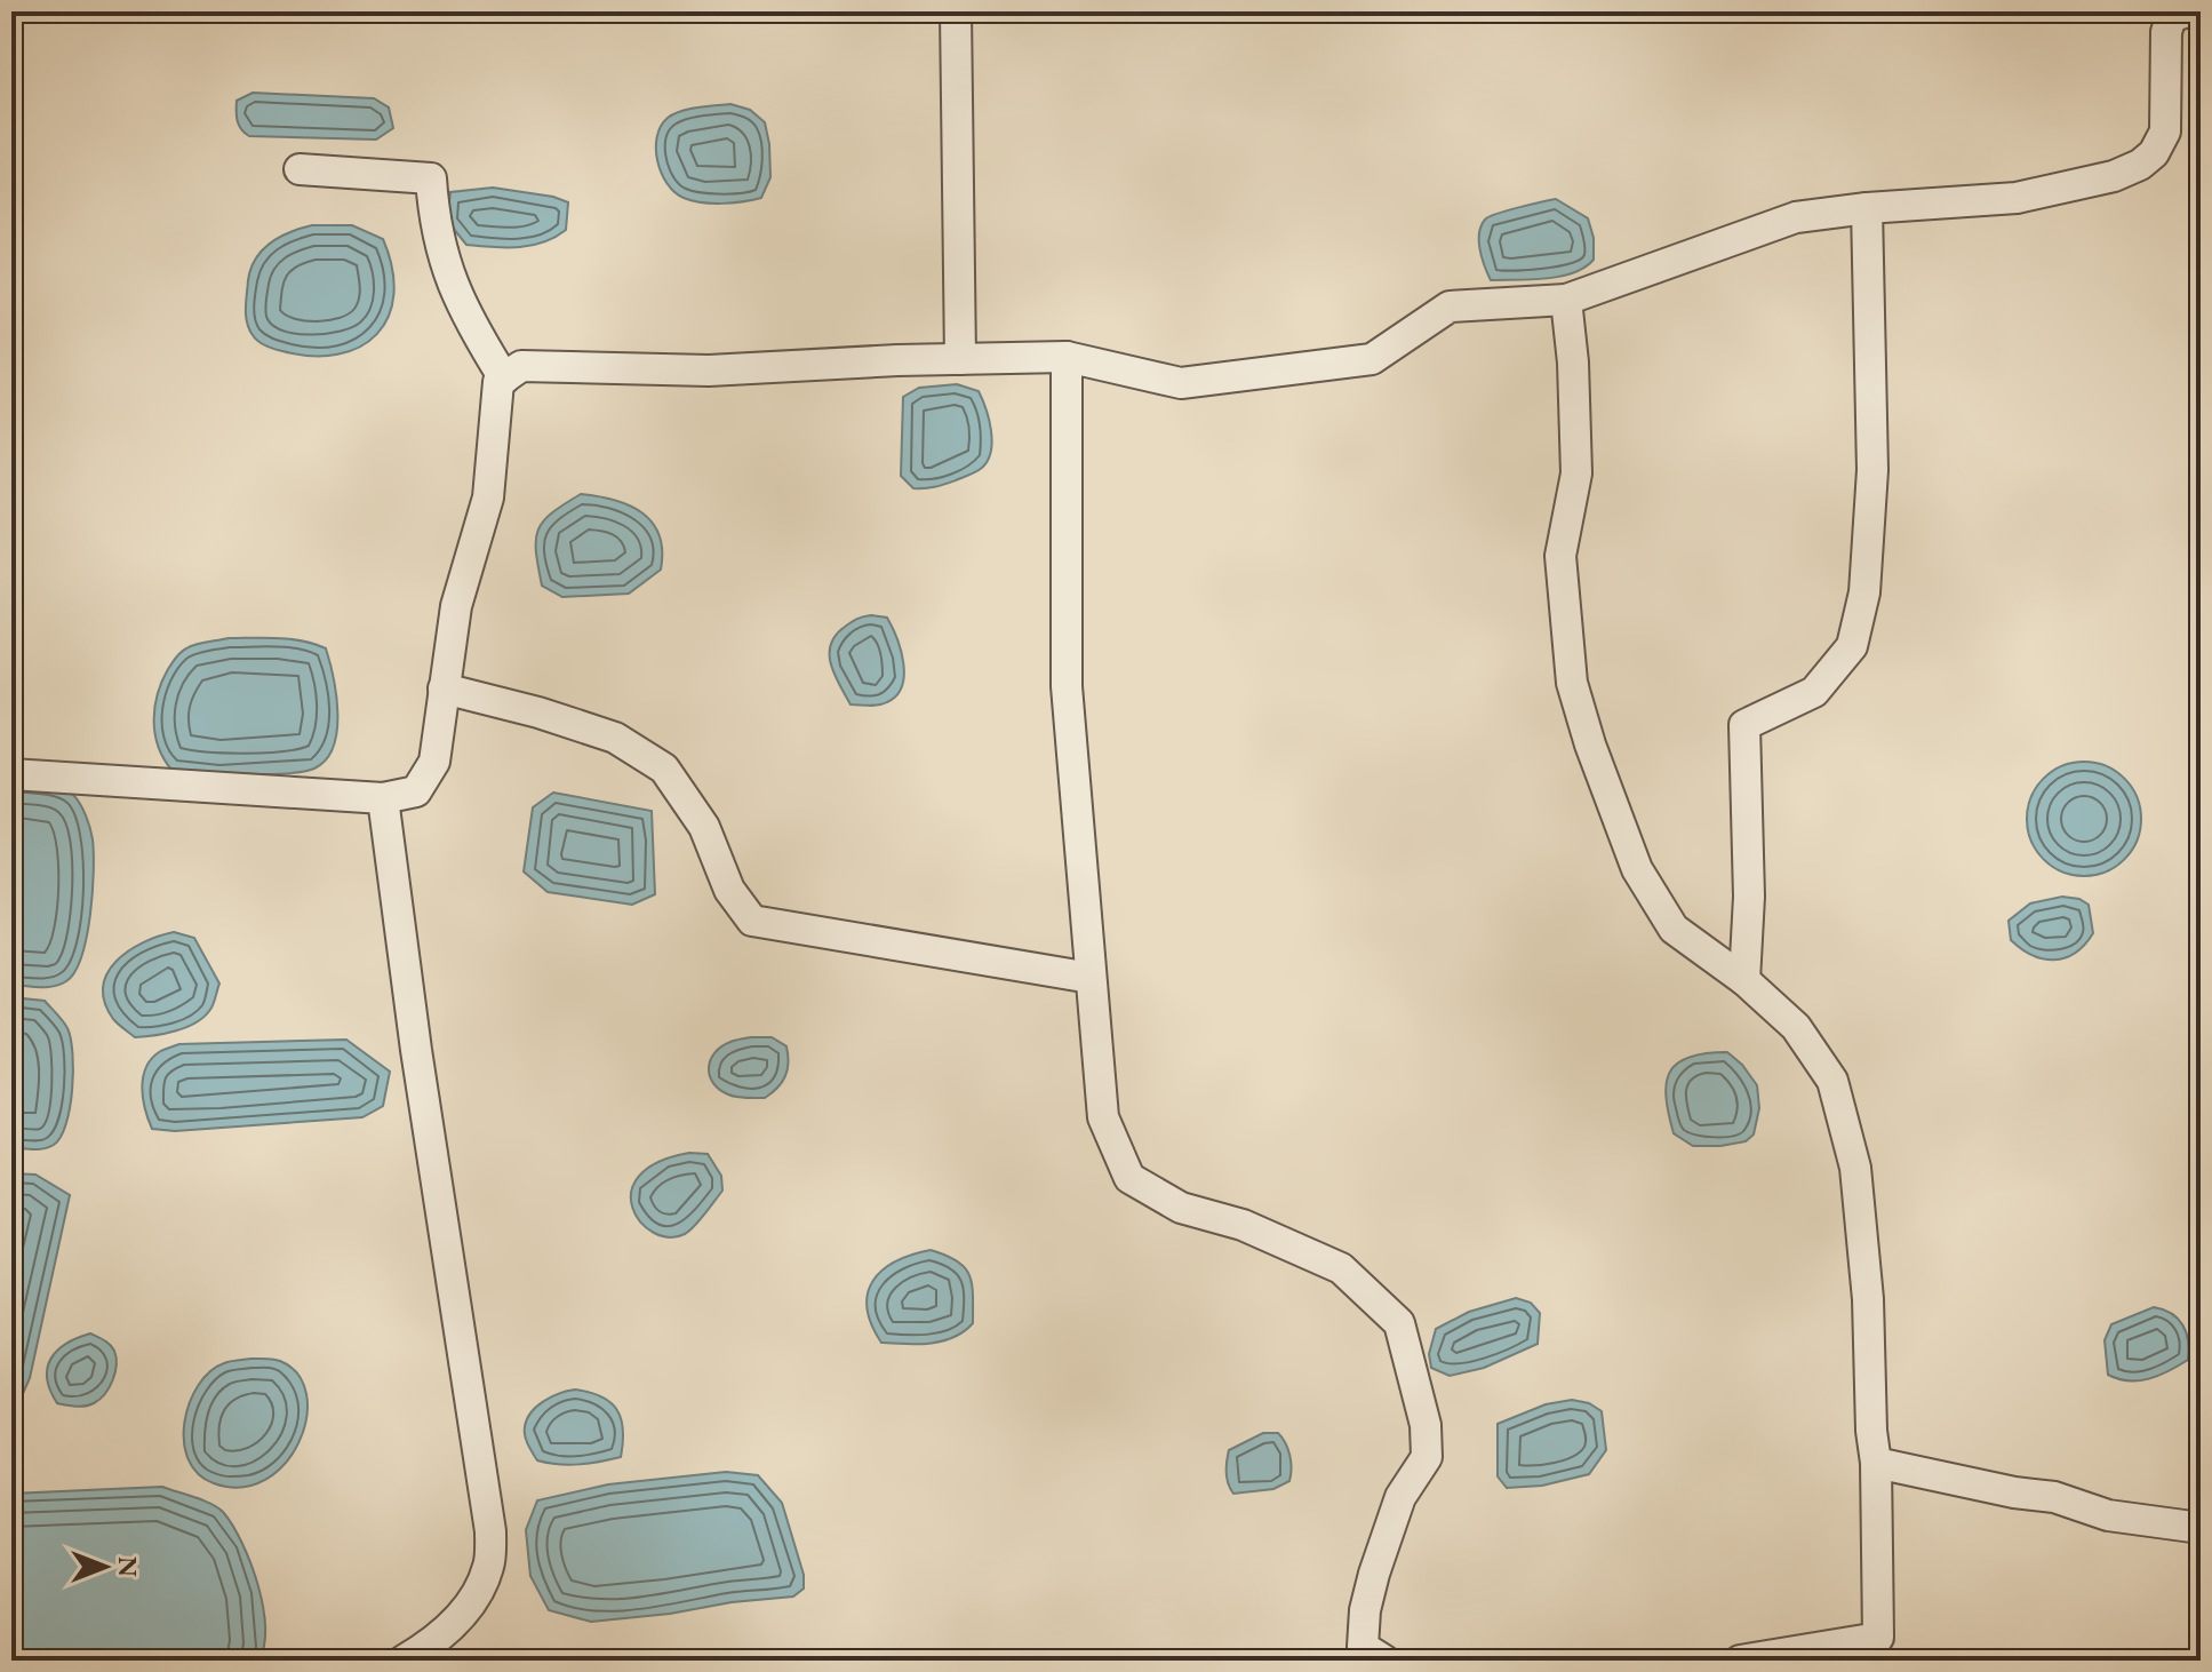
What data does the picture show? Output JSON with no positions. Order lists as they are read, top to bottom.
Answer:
{
  "north": "right"
}
